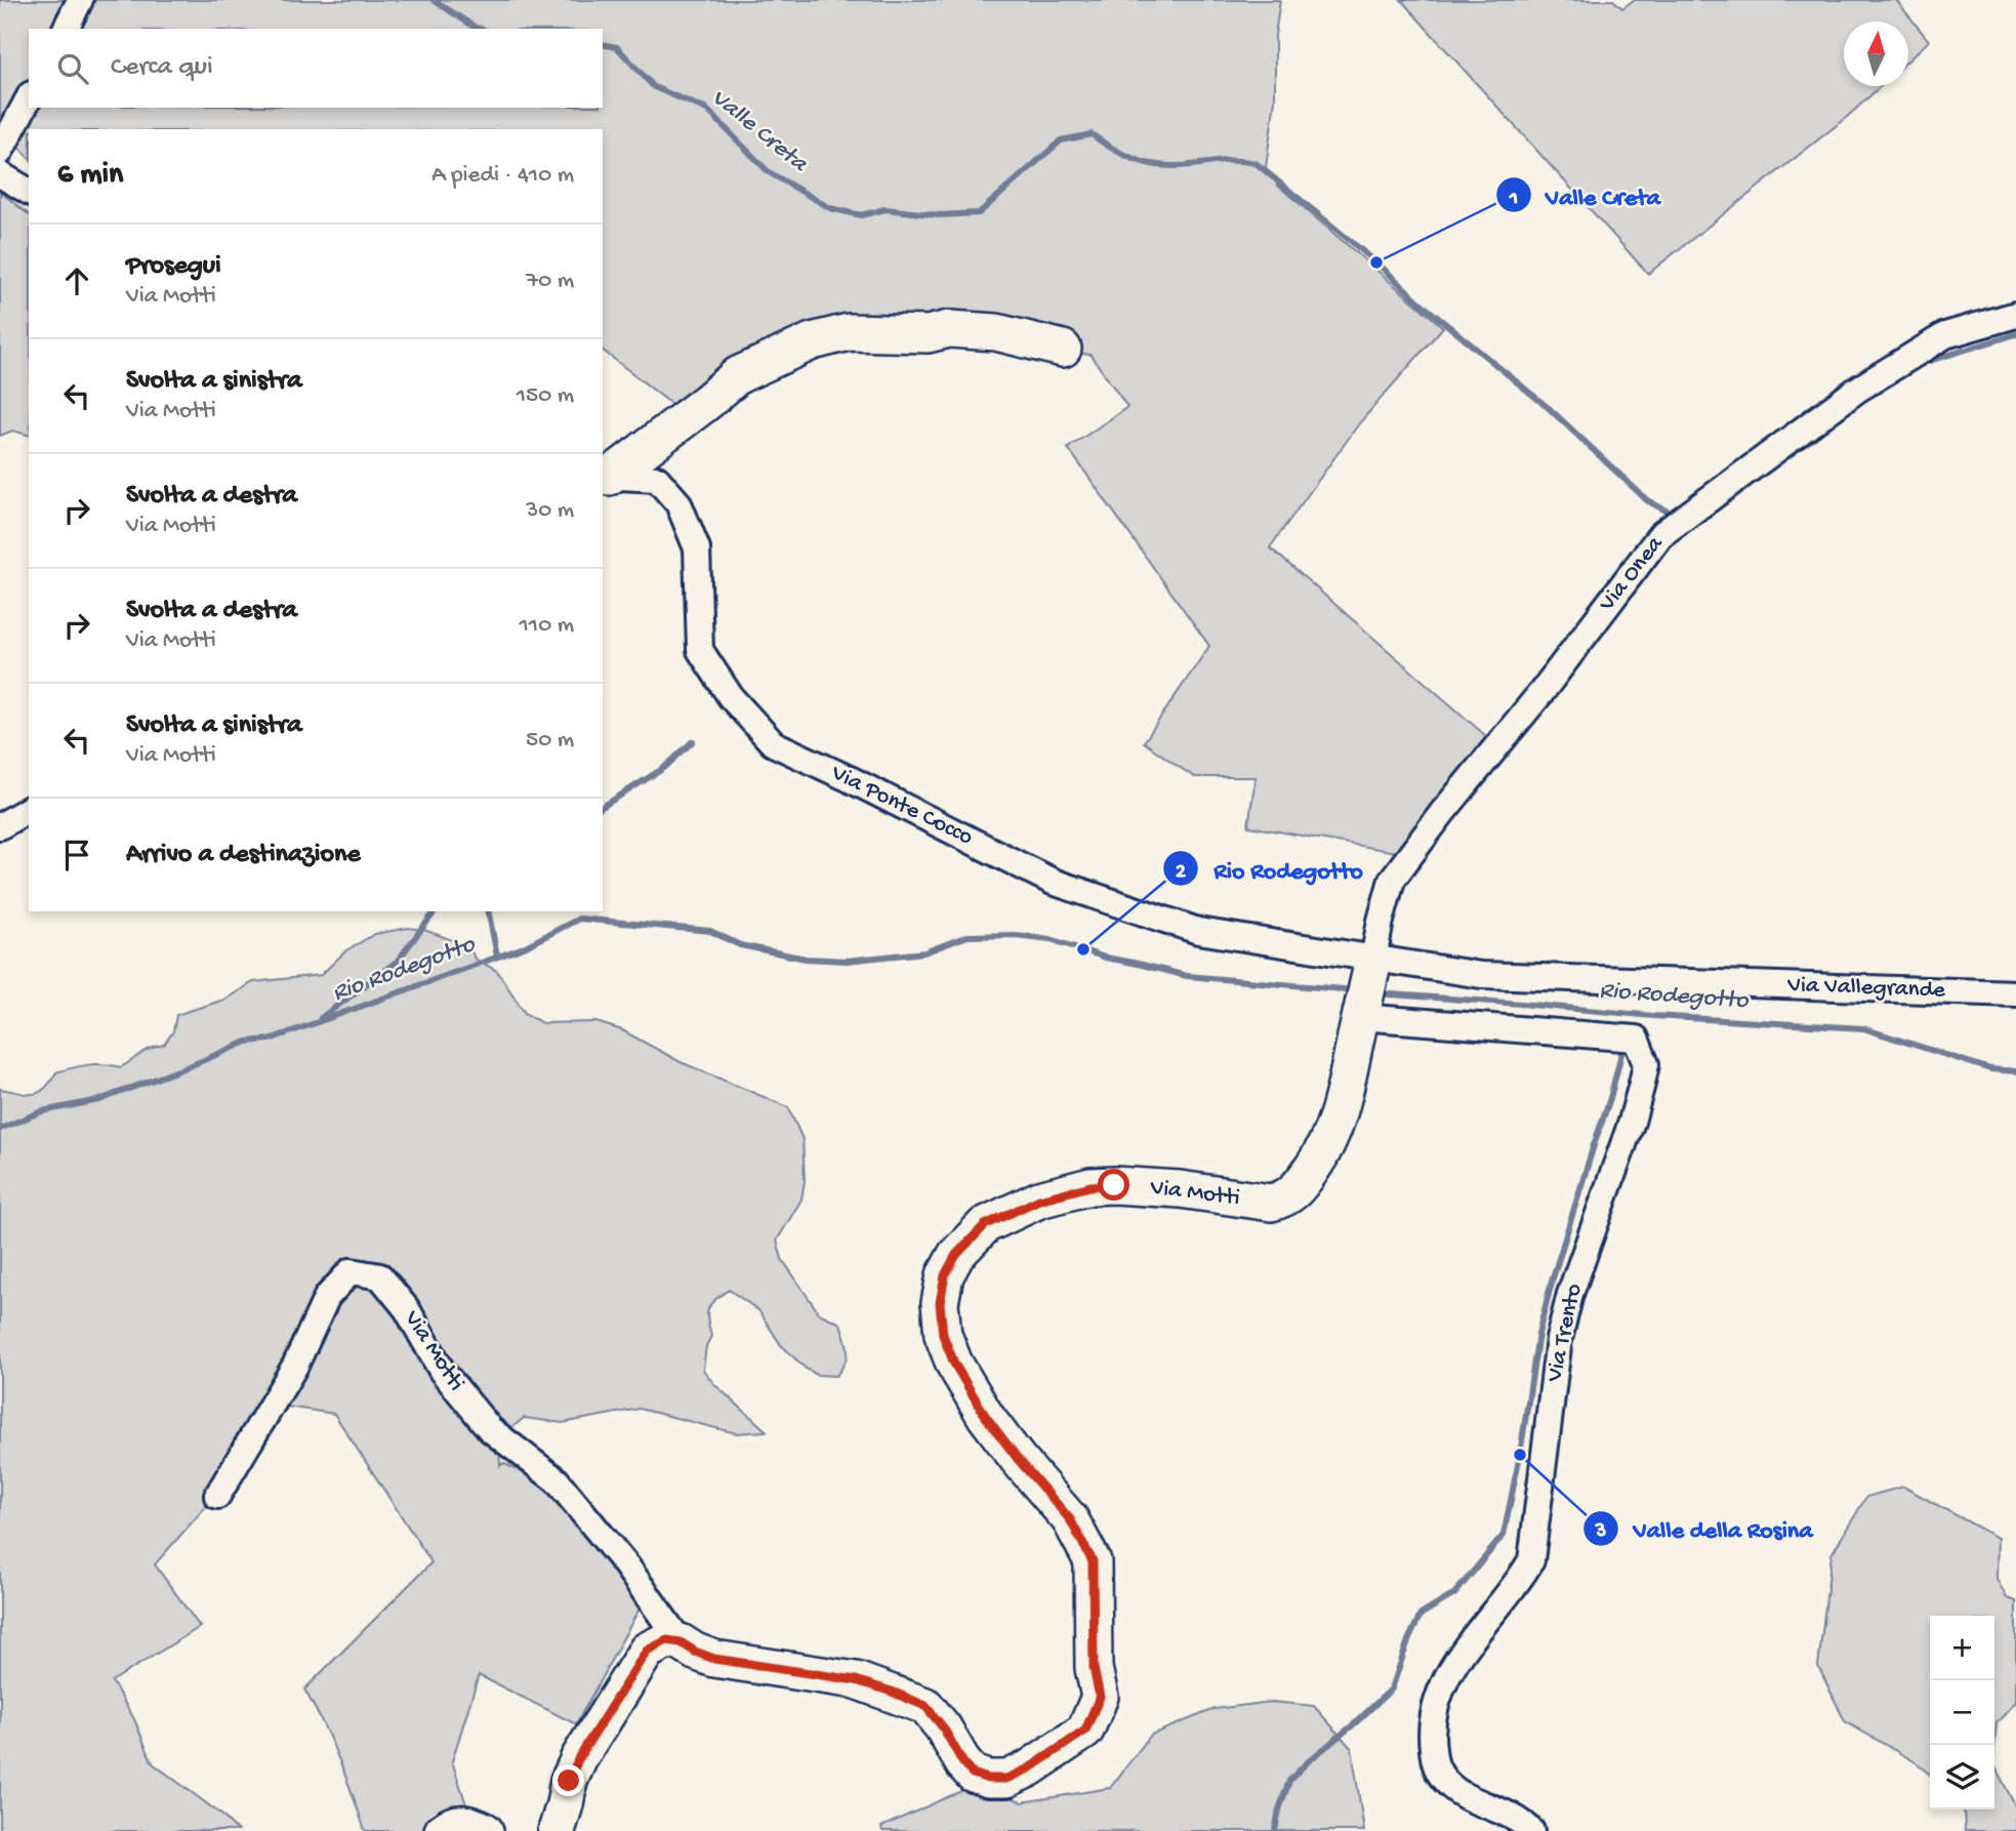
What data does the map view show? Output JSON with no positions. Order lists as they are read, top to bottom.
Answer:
{
  "streets": {
    "street": [
      "Via Onea",
      "Via Ponte Cocco",
      "Via Vallegrande",
      "Via Motti",
      "Via Trento"
    ]
  },
  "crossings": [
    ["Via Onea", "Via Ponte Cocco"],
    ["Via Onea", "Via Vallegrande"],
    ["Via Onea", "Via Motti"],
    ["Via Onea", "Via Trento"],
    ["Via Ponte Cocco", "Via Vallegrande"],
    ["Via Ponte Cocco", "Via Motti"],
    ["Via Ponte Cocco", "Via Trento"],
    ["Via Vallegrande", "Via Motti"],
    ["Via Vallegrande", "Via Trento"],
    ["Via Motti", "Via Trento"]
  ],
  "water": ["Valle Creta", "Rio Rodegotto"],
  "places": ["Valle Creta", "Rio Rodegotto", "Valle della Rosina"],
  "north": "top",
  "page": {
    "search": "Cerca qui",
    "heading": ["6 min", "A piedi · 410 m"],
    "list": [
      ["Prosegui", "Via Motti", "70 m"],
      ["Svolta a sinistra", "Via Motti", "150 m"],
      ["Svolta a destra", "Via Motti", "30 m"],
      ["Svolta a destra", "Via Motti", "110 m"],
      ["Svolta a sinistra", "Via Motti", "50 m"],
      "Arrivo a destinazione"
    ],
    "map_buttons": ["+", "−"]
  }
}
